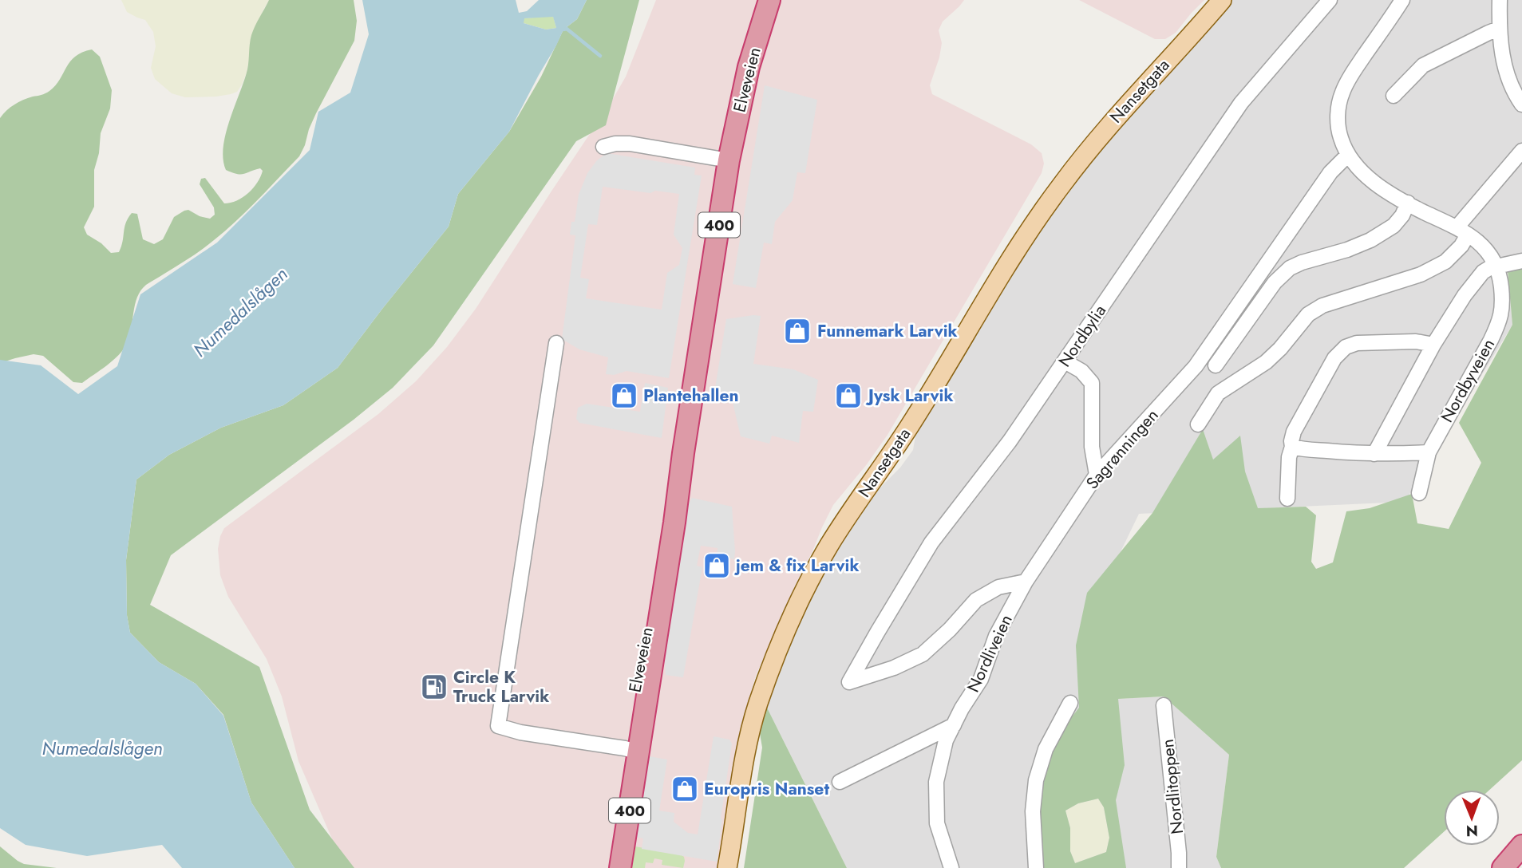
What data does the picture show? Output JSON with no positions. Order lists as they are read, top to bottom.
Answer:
{
  "streets": {
    "highway": ["Elveveien", "400"],
    "main road": ["Nansetgata"],
    "street": [
      "Nordbylia",
      "Nordbyveien",
      "Sagrønningen",
      "Nordliveien",
      "Nordlitoppen"
    ]
  },
  "crossings": [
    ["Nordbylia", "Sagrønningen"],
    ["Nordbylia", "Nordliveien"],
    ["Nordbyveien", "Sagrønningen"],
    ["Sagrønningen", "Nordliveien"]
  ],
  "water": ["Numedalslågen"],
  "places": {
    "shop": [
      "Funnemark Larvik",
      "Plantehallen",
      "Jysk Larvik",
      "jem & fix Larvik",
      "Europris Nanset"
    ],
    "fuel station": ["Circle K Truck Larvik"]
  },
  "north": "bottom"
}
